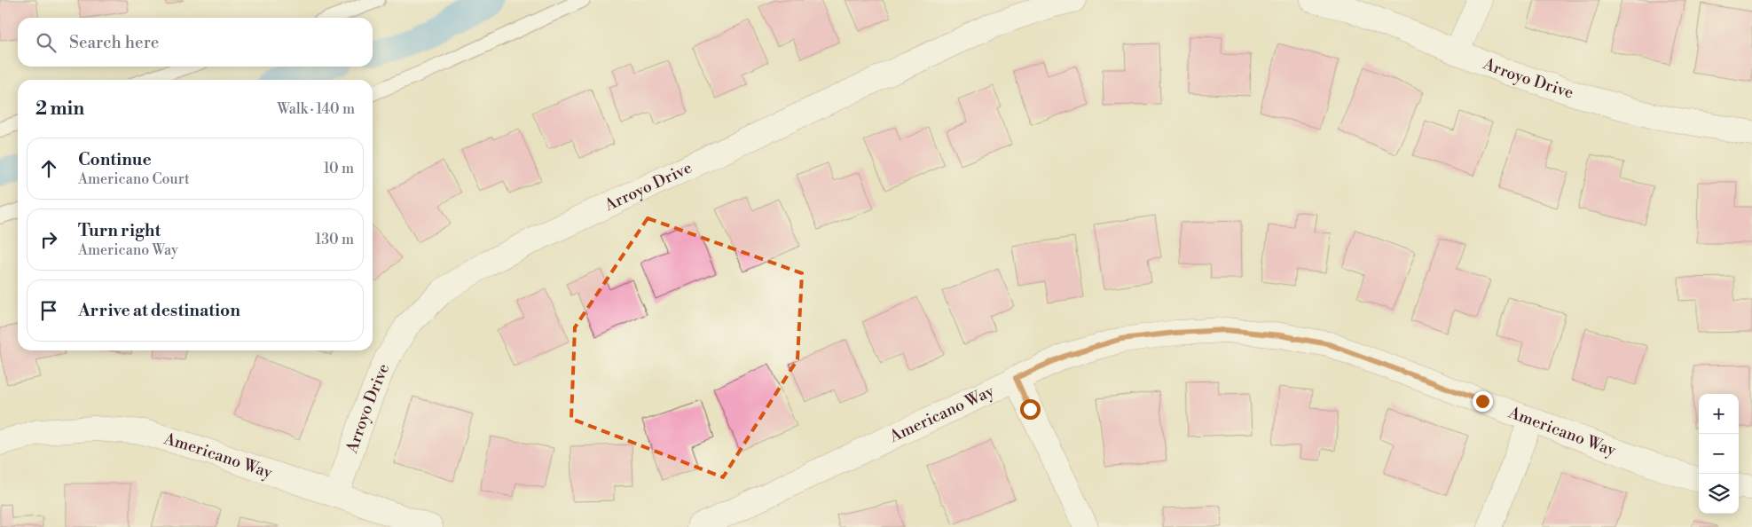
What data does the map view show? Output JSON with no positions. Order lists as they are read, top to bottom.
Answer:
{
  "streets": {
    "street": ["Arroyo Drive", "Americano Way"]
  },
  "crossings": [
    ["Arroyo Drive", "Americano Way"]
  ],
  "page": {
    "search": "Search here",
    "heading": ["2 min", "Walk · 140 m"],
    "list": [
      ["Continue", "Americano Court", "10 m"],
      ["Turn right", "Americano Way", "130 m"],
      "Arrive at destination"
    ],
    "map_buttons": ["+", "−"]
  }
}
